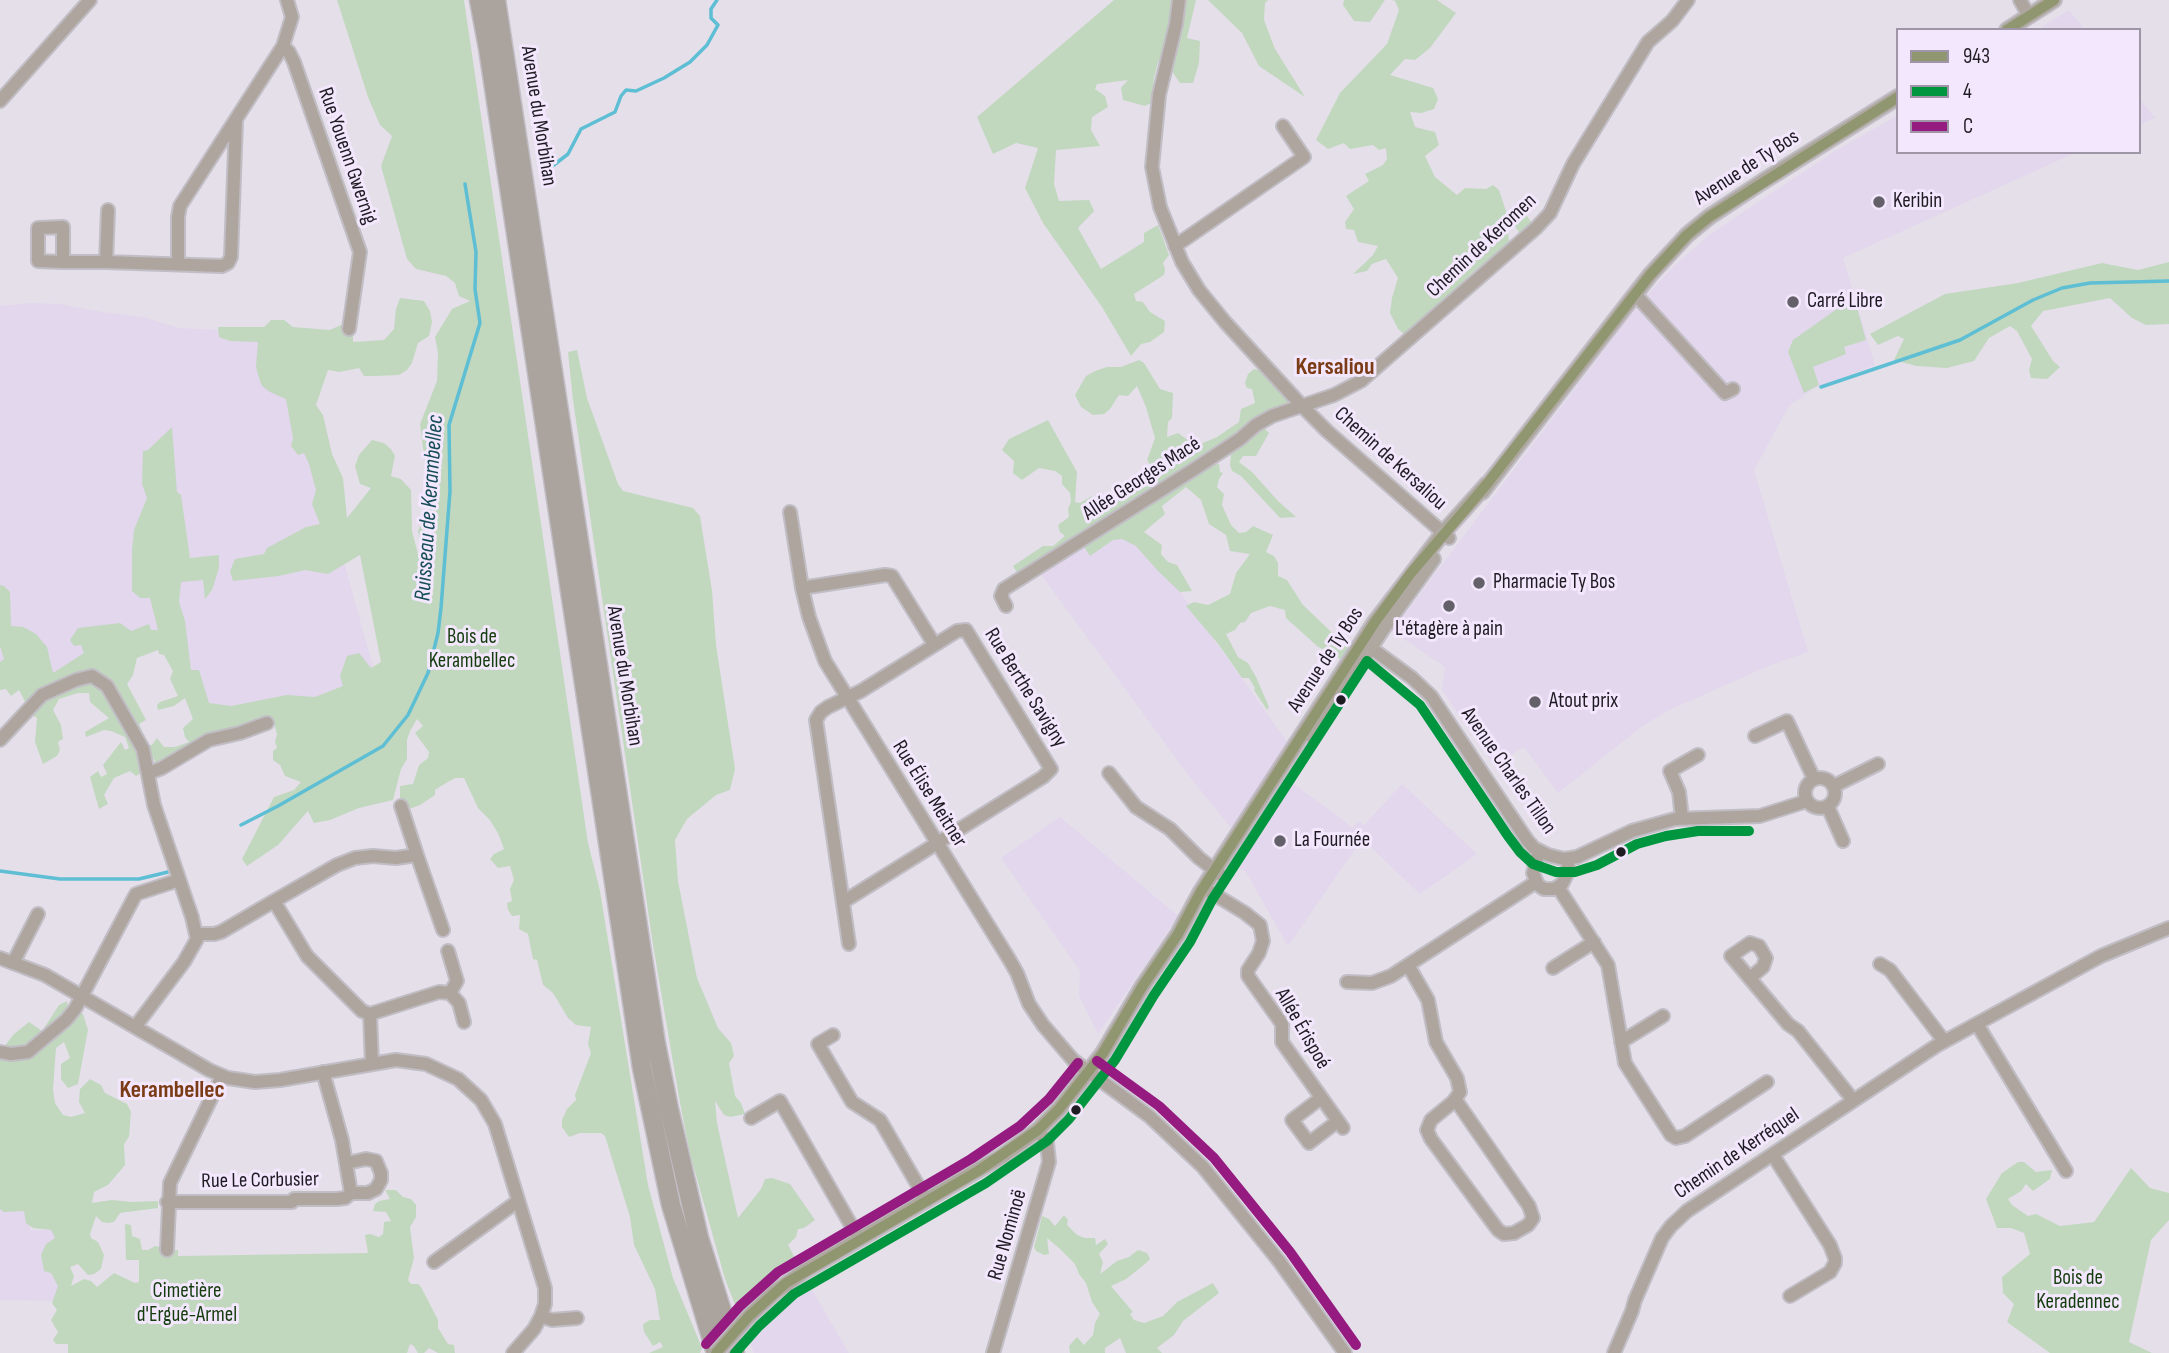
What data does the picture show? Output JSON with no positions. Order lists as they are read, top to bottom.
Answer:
{
  "streets": {
    "highway": ["Avenue du Morbihan"],
    "main road": ["Avenue de Ty Bos"],
    "street": [
      "Rue Youenn Gwernig",
      "Chemin de Keromen",
      "Chemin de Kersaliou",
      "Allée Georges Macé",
      "Rue Berthe Savigny",
      "Avenue Charles Tillon",
      "Rue Élise Meitner",
      "Allée Érispoé",
      "Chemin de Kerréquel",
      "Rue Le Corbusier",
      "Rue Nominoë"
    ]
  },
  "crossings": [
    ["Avenue du Morbihan", "Avenue de Ty Bos"],
    ["Avenue de Ty Bos", "Chemin de Kersaliou"],
    ["Avenue de Ty Bos", "Avenue Charles Tillon"],
    ["Avenue de Ty Bos", "Rue Élise Meitner"],
    ["Avenue de Ty Bos", "Allée Érispoé"],
    ["Avenue de Ty Bos", "Rue Nominoë"],
    ["Chemin de Keromen", "Chemin de Kersaliou"],
    ["Chemin de Keromen", "Allée Georges Macé"],
    ["Chemin de Kersaliou", "Allée Georges Macé"],
    ["Rue Berthe Savigny", "Rue Élise Meitner"]
  ],
  "districts": ["Kersaliou", "Kerambellec"],
  "water": ["Ruisseau de Kerambellec"],
  "parks": ["Bois de Kerambellec", "Bois de Keradennec", "Cimetière d'Ergué-Armel"],
  "places": [
    "Keribin",
    "Carré Libre",
    "Pharmacie Ty Bos",
    "L'étagère à pain",
    "Atout prix",
    "La Fournée"
  ],
  "lines": ["transit line 943", "transit line 4", "transit line C"],
  "legend": ["943", "4", "C"]
}
